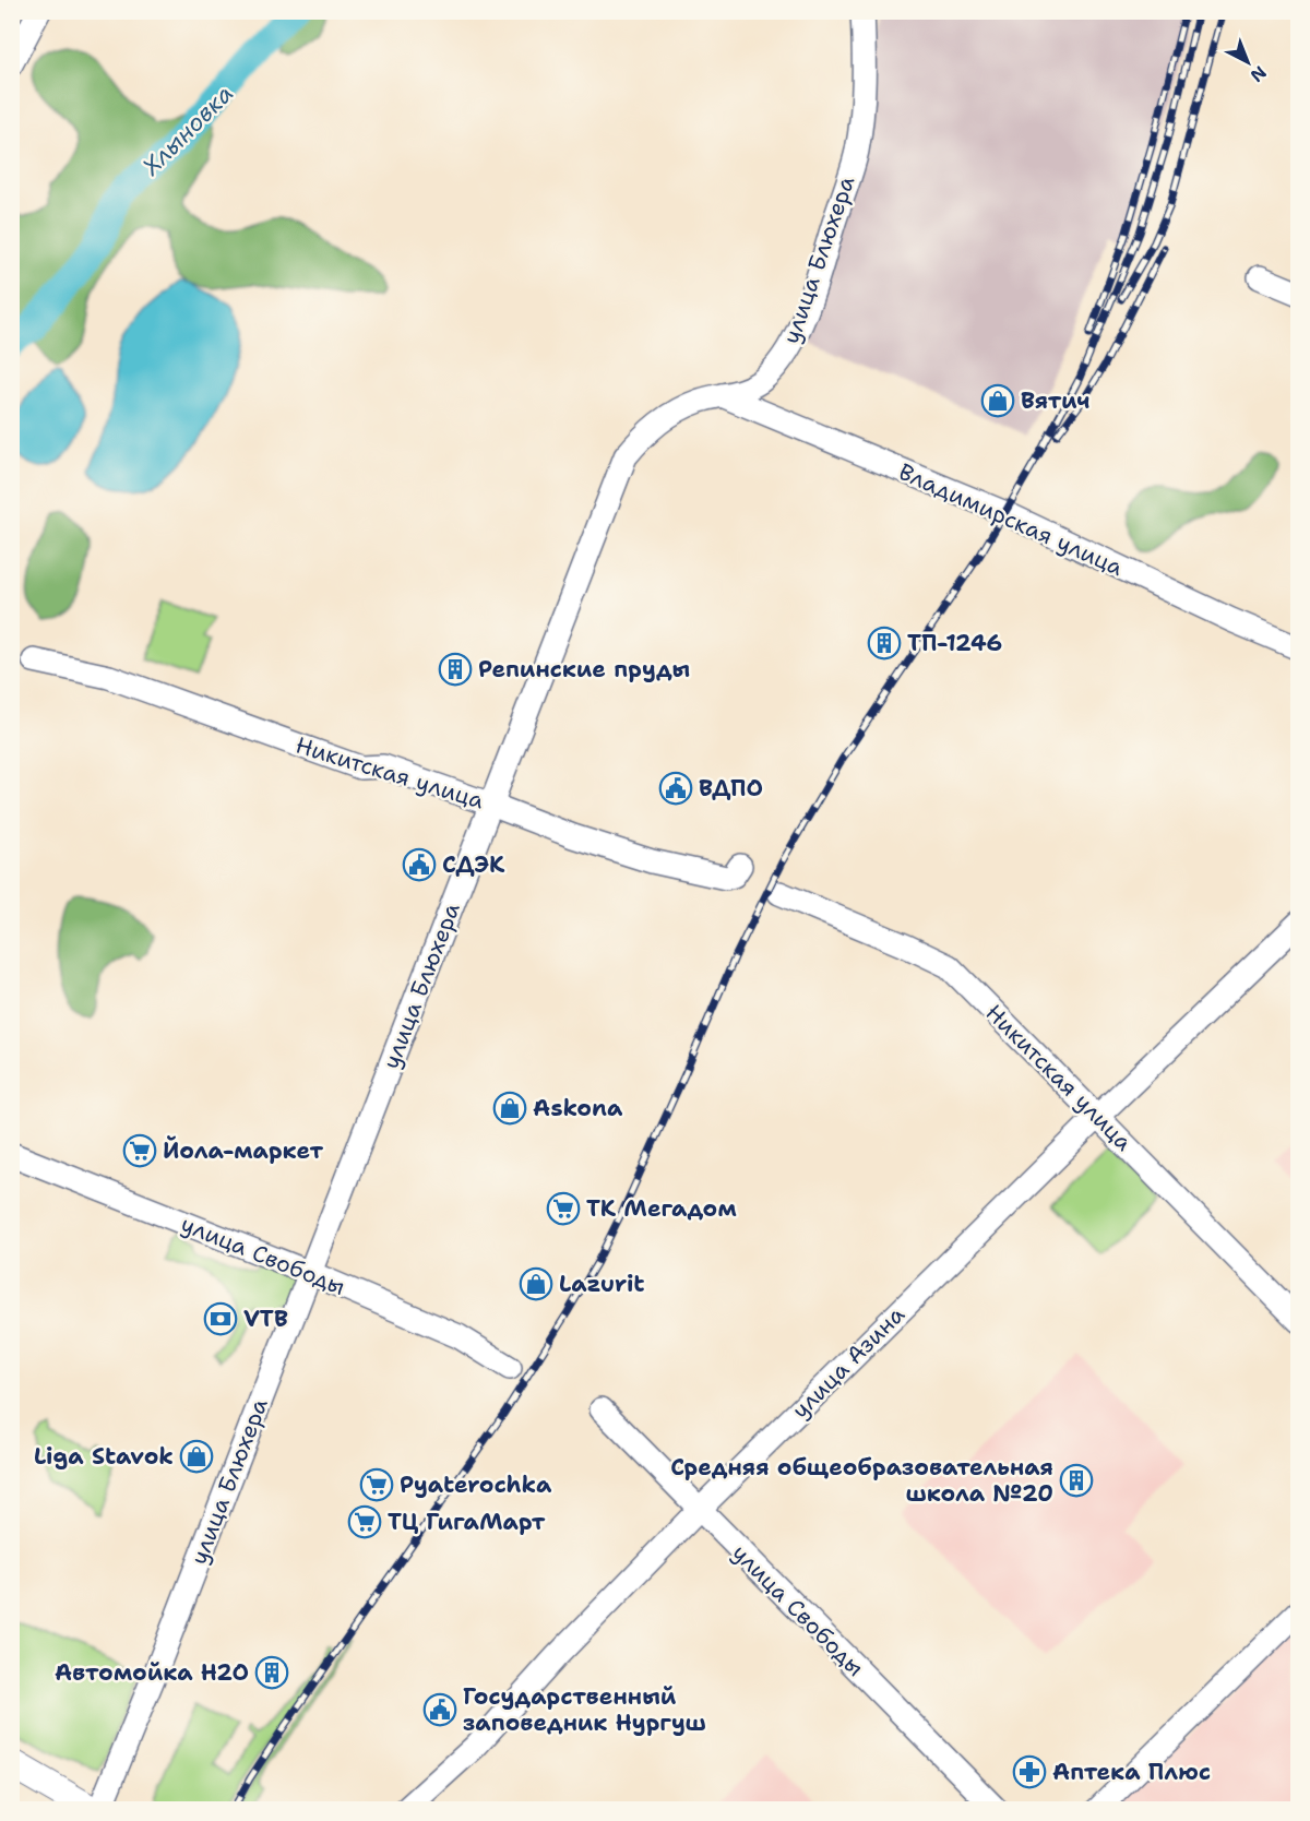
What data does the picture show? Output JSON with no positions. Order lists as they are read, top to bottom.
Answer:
{
  "streets": {
    "street": [
      "улица Блюхера",
      "Владимирская улица",
      "Никитская улица",
      "улица Свободы",
      "улица Азина"
    ]
  },
  "crossings": [
    ["улица Блюхера", "Владимирская улица"],
    ["улица Блюхера", "Никитская улица"],
    ["улица Блюхера", "улица Свободы"],
    ["Никитская улица", "улица Азина"],
    ["улица Свободы", "улица Азина"]
  ],
  "water": ["Хлыновка"],
  "places": {
    "shop": [
      "Вятич",
      "Askona",
      "Lazurit",
      "Liga Stavok"
    ],
    "building": [
      "ТП-1246",
      "Репинские пруды",
      "Средняя общеобразовательная школа №20",
      "Автомойка H2O"
    ],
    "public building": ["ВДПО", "СДЭК", "Государственный заповедник Нургуш"],
    "supermarket": [
      "Йола-маркет",
      "ТК Мегадом",
      "Pyaterochka",
      "ТЦ ГигаМарт"
    ],
    "bank": ["VTB"],
    "pharmacy": ["Аптека Плюс"]
  },
  "north": "bottom right"
}
